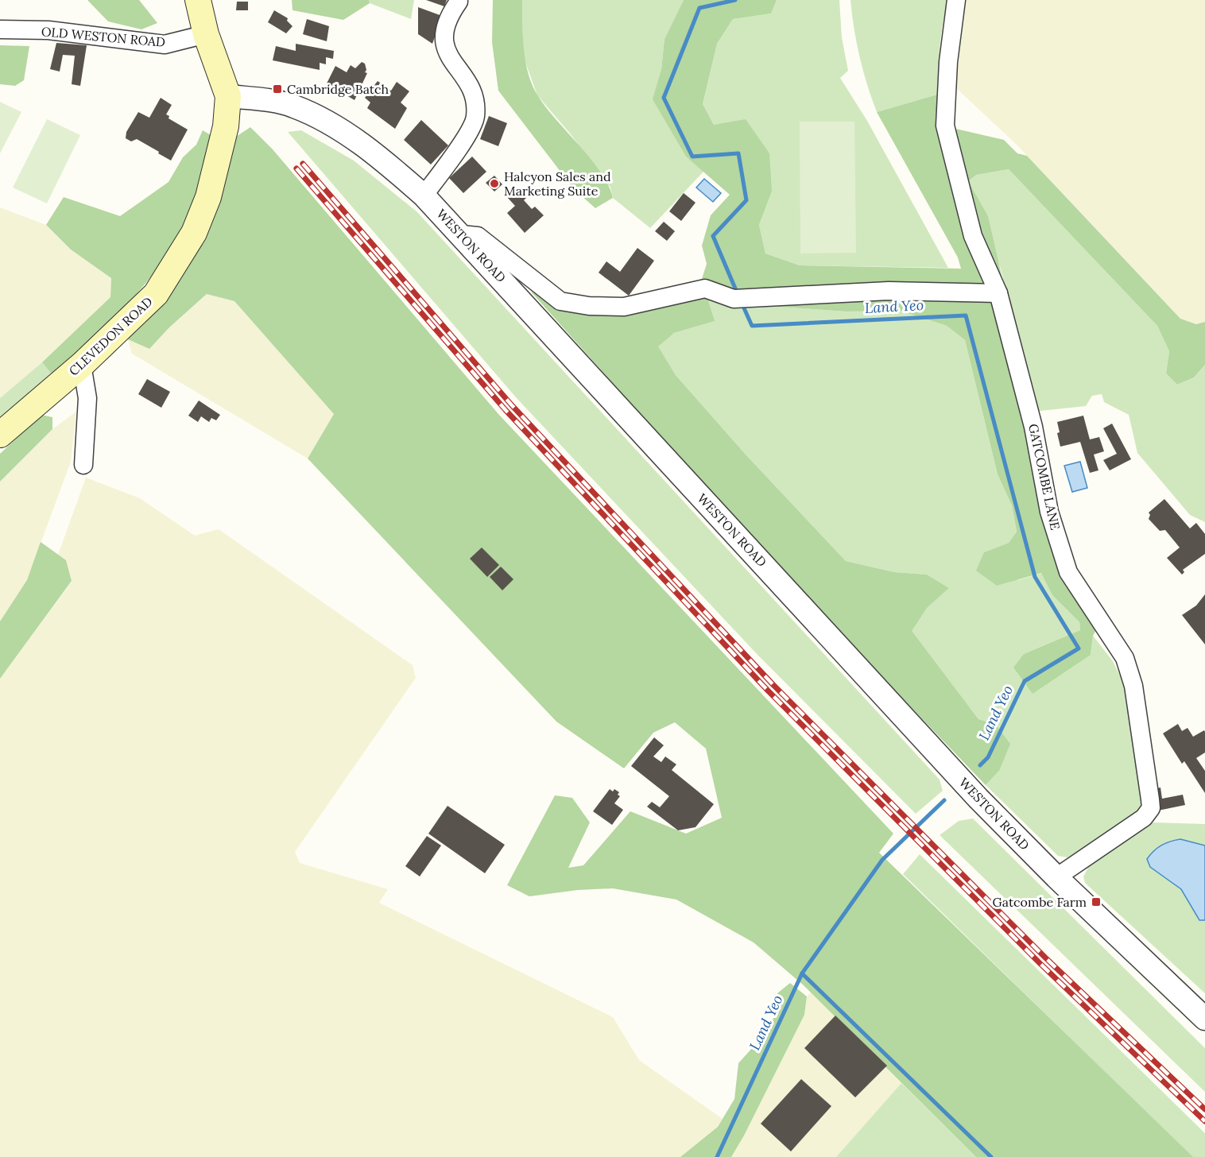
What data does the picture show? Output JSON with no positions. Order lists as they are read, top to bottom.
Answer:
{
  "streets": {
    "main road": ["CLEVEDON ROAD"],
    "street": ["OLD WESTON ROAD", "WESTON ROAD", "GATCOMBE LANE"]
  },
  "crossings": [
    ["OLD WESTON ROAD", "CLEVEDON ROAD"],
    ["WESTON ROAD", "CLEVEDON ROAD"],
    ["WESTON ROAD", "GATCOMBE LANE"]
  ],
  "water": ["Land Yeo"],
  "places": {
    "transit": ["Cambridge Batch", "Gatcombe Farm"],
    "other": ["Halcyon Sales and Marketing Suite"]
  }
}
